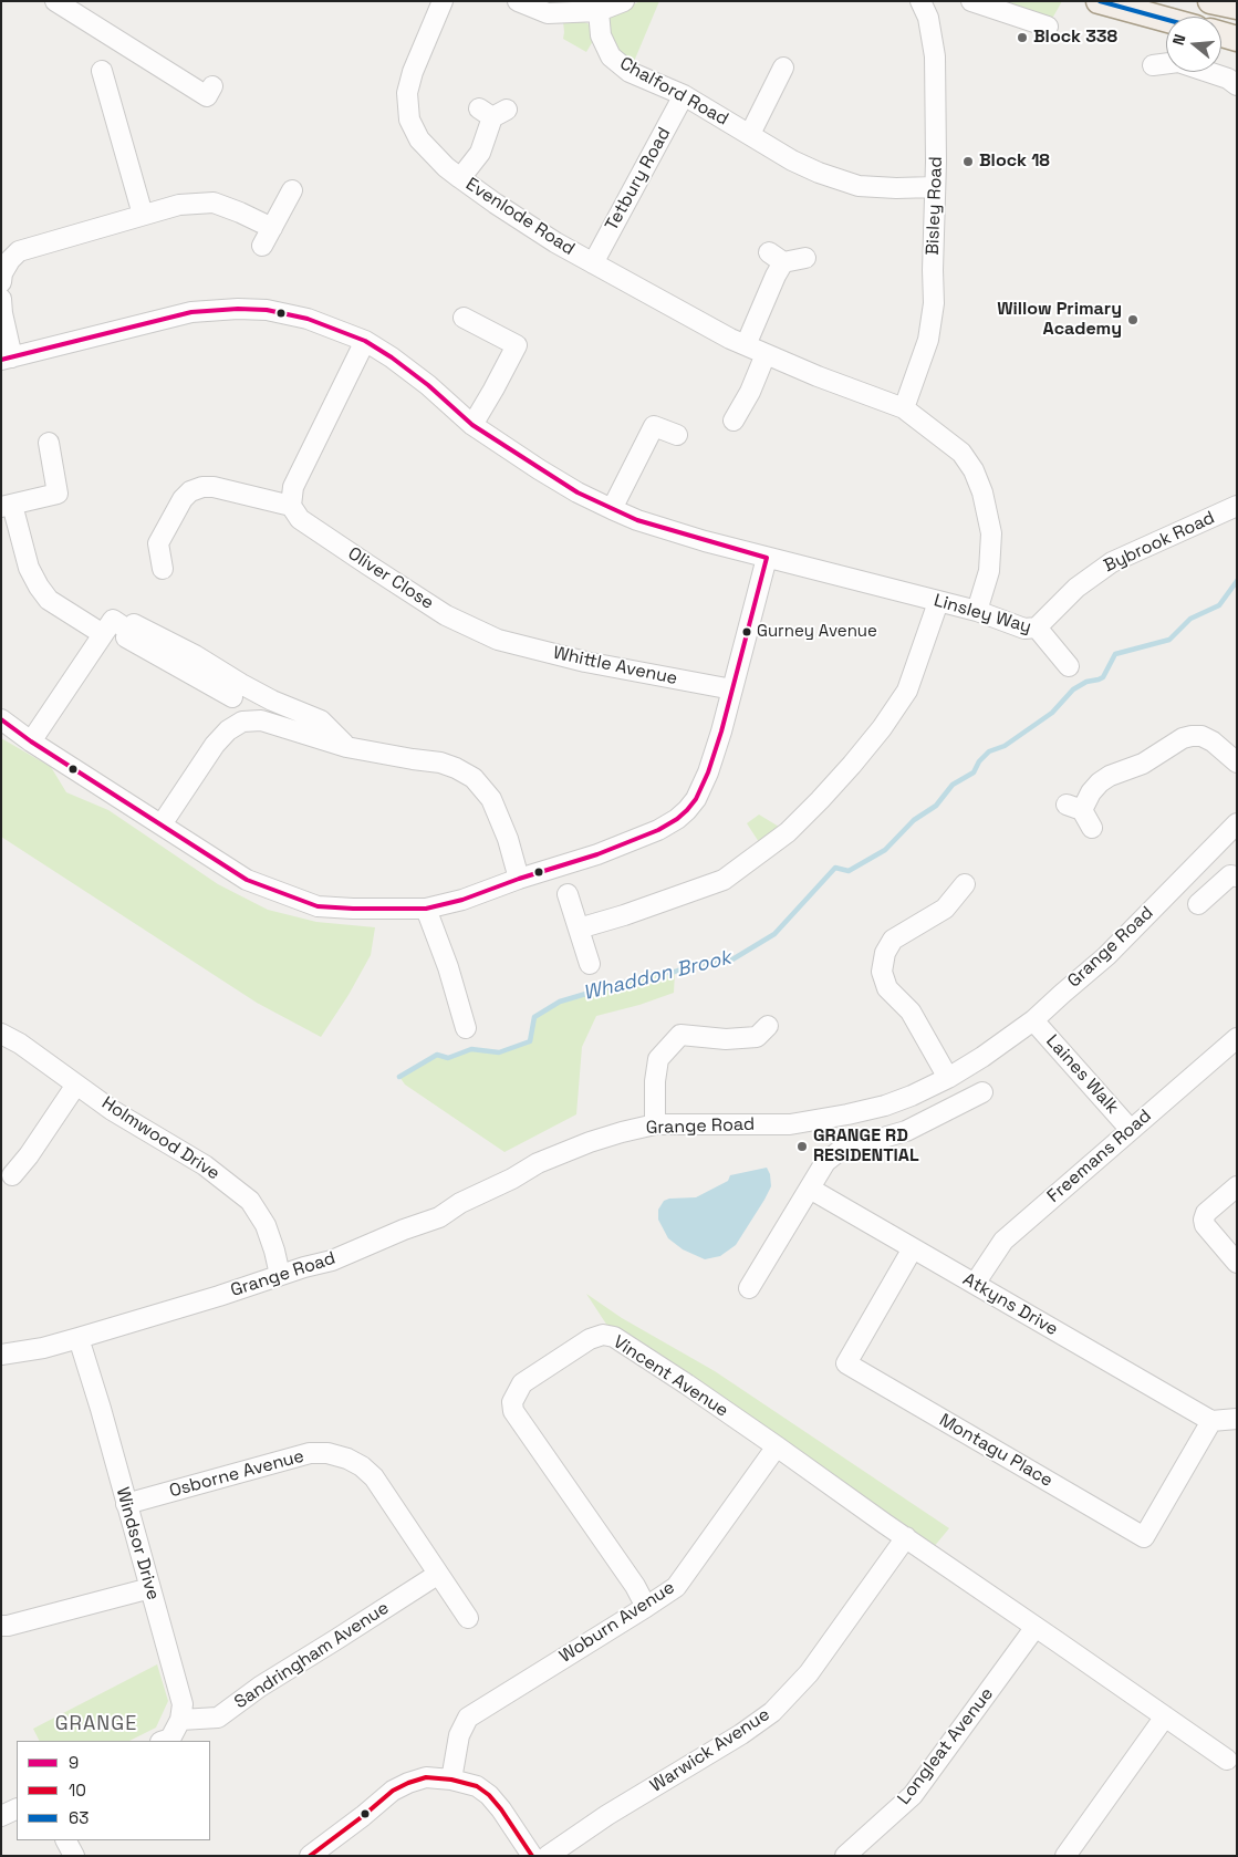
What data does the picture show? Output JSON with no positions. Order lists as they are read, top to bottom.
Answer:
{
  "streets": {
    "street": [
      "Chalford Road",
      "Tetbury Road",
      "Bisley Road",
      "Evenlode Road",
      "Bybrook Road",
      "Oliver Close",
      "Linsley Way",
      "Whittle Avenue",
      "Grange Road",
      "Laines Walk",
      "Holmwood Drive",
      "Freemans Road",
      "Atkyns Drive",
      "Vincent Avenue",
      "Montagu Place",
      "Osborne Avenue",
      "Windsor Drive",
      "Woburn Avenue",
      "Sandringham Avenue",
      "Longleat Avenue",
      "Warwick Avenue"
    ]
  },
  "crossings": [
    ["Chalford Road", "Tetbury Road"],
    ["Chalford Road", "Bisley Road"],
    ["Tetbury Road", "Evenlode Road"],
    ["Bisley Road", "Evenlode Road"],
    ["Evenlode Road", "Linsley Way"],
    ["Bybrook Road", "Linsley Way"],
    ["Oliver Close", "Whittle Avenue"],
    ["Grange Road", "Laines Walk"],
    ["Grange Road", "Holmwood Drive"],
    ["Grange Road", "Windsor Drive"],
    ["Laines Walk", "Freemans Road"],
    ["Freemans Road", "Atkyns Drive"],
    ["Atkyns Drive", "Montagu Place"],
    ["Vincent Avenue", "Woburn Avenue"],
    ["Vincent Avenue", "Longleat Avenue"],
    ["Vincent Avenue", "Warwick Avenue"],
    ["Osborne Avenue", "Windsor Drive"],
    ["Osborne Avenue", "Sandringham Avenue"],
    ["Windsor Drive", "Sandringham Avenue"]
  ],
  "districts": ["GRANGE"],
  "water": ["Whaddon Brook"],
  "places": [
    "Block 338",
    "Block 18",
    "Willow Primary Academy",
    "Gurney Avenue",
    "GRANGE RD RESIDENTIAL"
  ],
  "lines": ["transit line 63", "transit line 9", "transit line 10"],
  "legend": ["9", "10", "63"],
  "north": "left"
}
